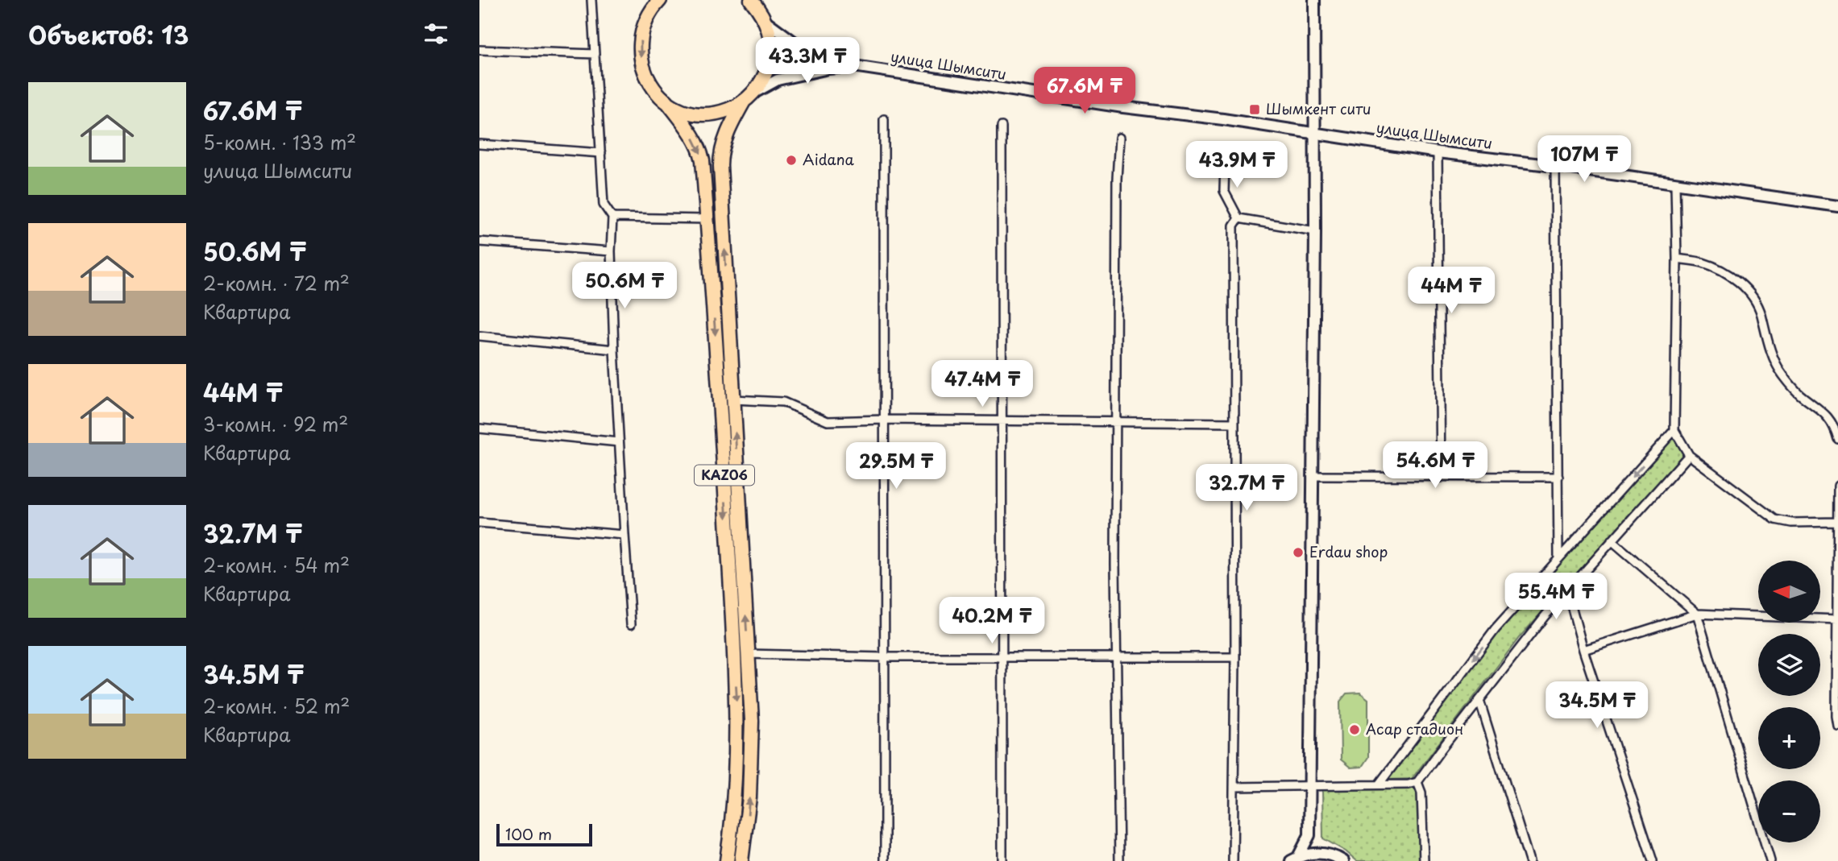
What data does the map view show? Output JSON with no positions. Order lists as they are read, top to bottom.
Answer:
{
  "streets": {
    "highway": ["KАZ06"],
    "main road": ["улица Шымсити"]
  },
  "crossings": [
    ["улица Шымсити", "KАZ06"]
  ],
  "places": {
    "transit": ["Шымкент сити"],
    "other": ["Aidana", "Erdau shop", "Асар стадион"]
  },
  "scale_bar": "100 m",
  "north": "left",
  "page": {
    "heading": "Объектов: 13",
    "price": [
      "43.3M ₸",
      "67.6M ₸",
      "107M ₸",
      "43.9M ₸",
      "50.6M ₸",
      "44M ₸",
      "47.4M ₸",
      "54.6M ₸",
      "29.5M ₸",
      "32.7M ₸",
      "55.4M ₸",
      "40.2M ₸",
      "34.5M ₸"
    ],
    "list": [
      {
        "name": "67.6M ₸",
        "note": "5-комн. · 133 m² · улица Шымсити"
      },
      {
        "name": "50.6M ₸",
        "note": "2-комн. · 72 m² · Квартира"
      },
      {
        "name": "44M ₸",
        "note": "3-комн. · 92 m² · Квартира"
      },
      {
        "name": "32.7M ₸",
        "note": "2-комн. · 54 m² · Квартира"
      },
      {
        "name": "34.5M ₸",
        "note": "2-комн. · 52 m² · Квартира"
      }
    ],
    "map_buttons": ["+", "−"],
    "scale": "100 m"
  }
}
